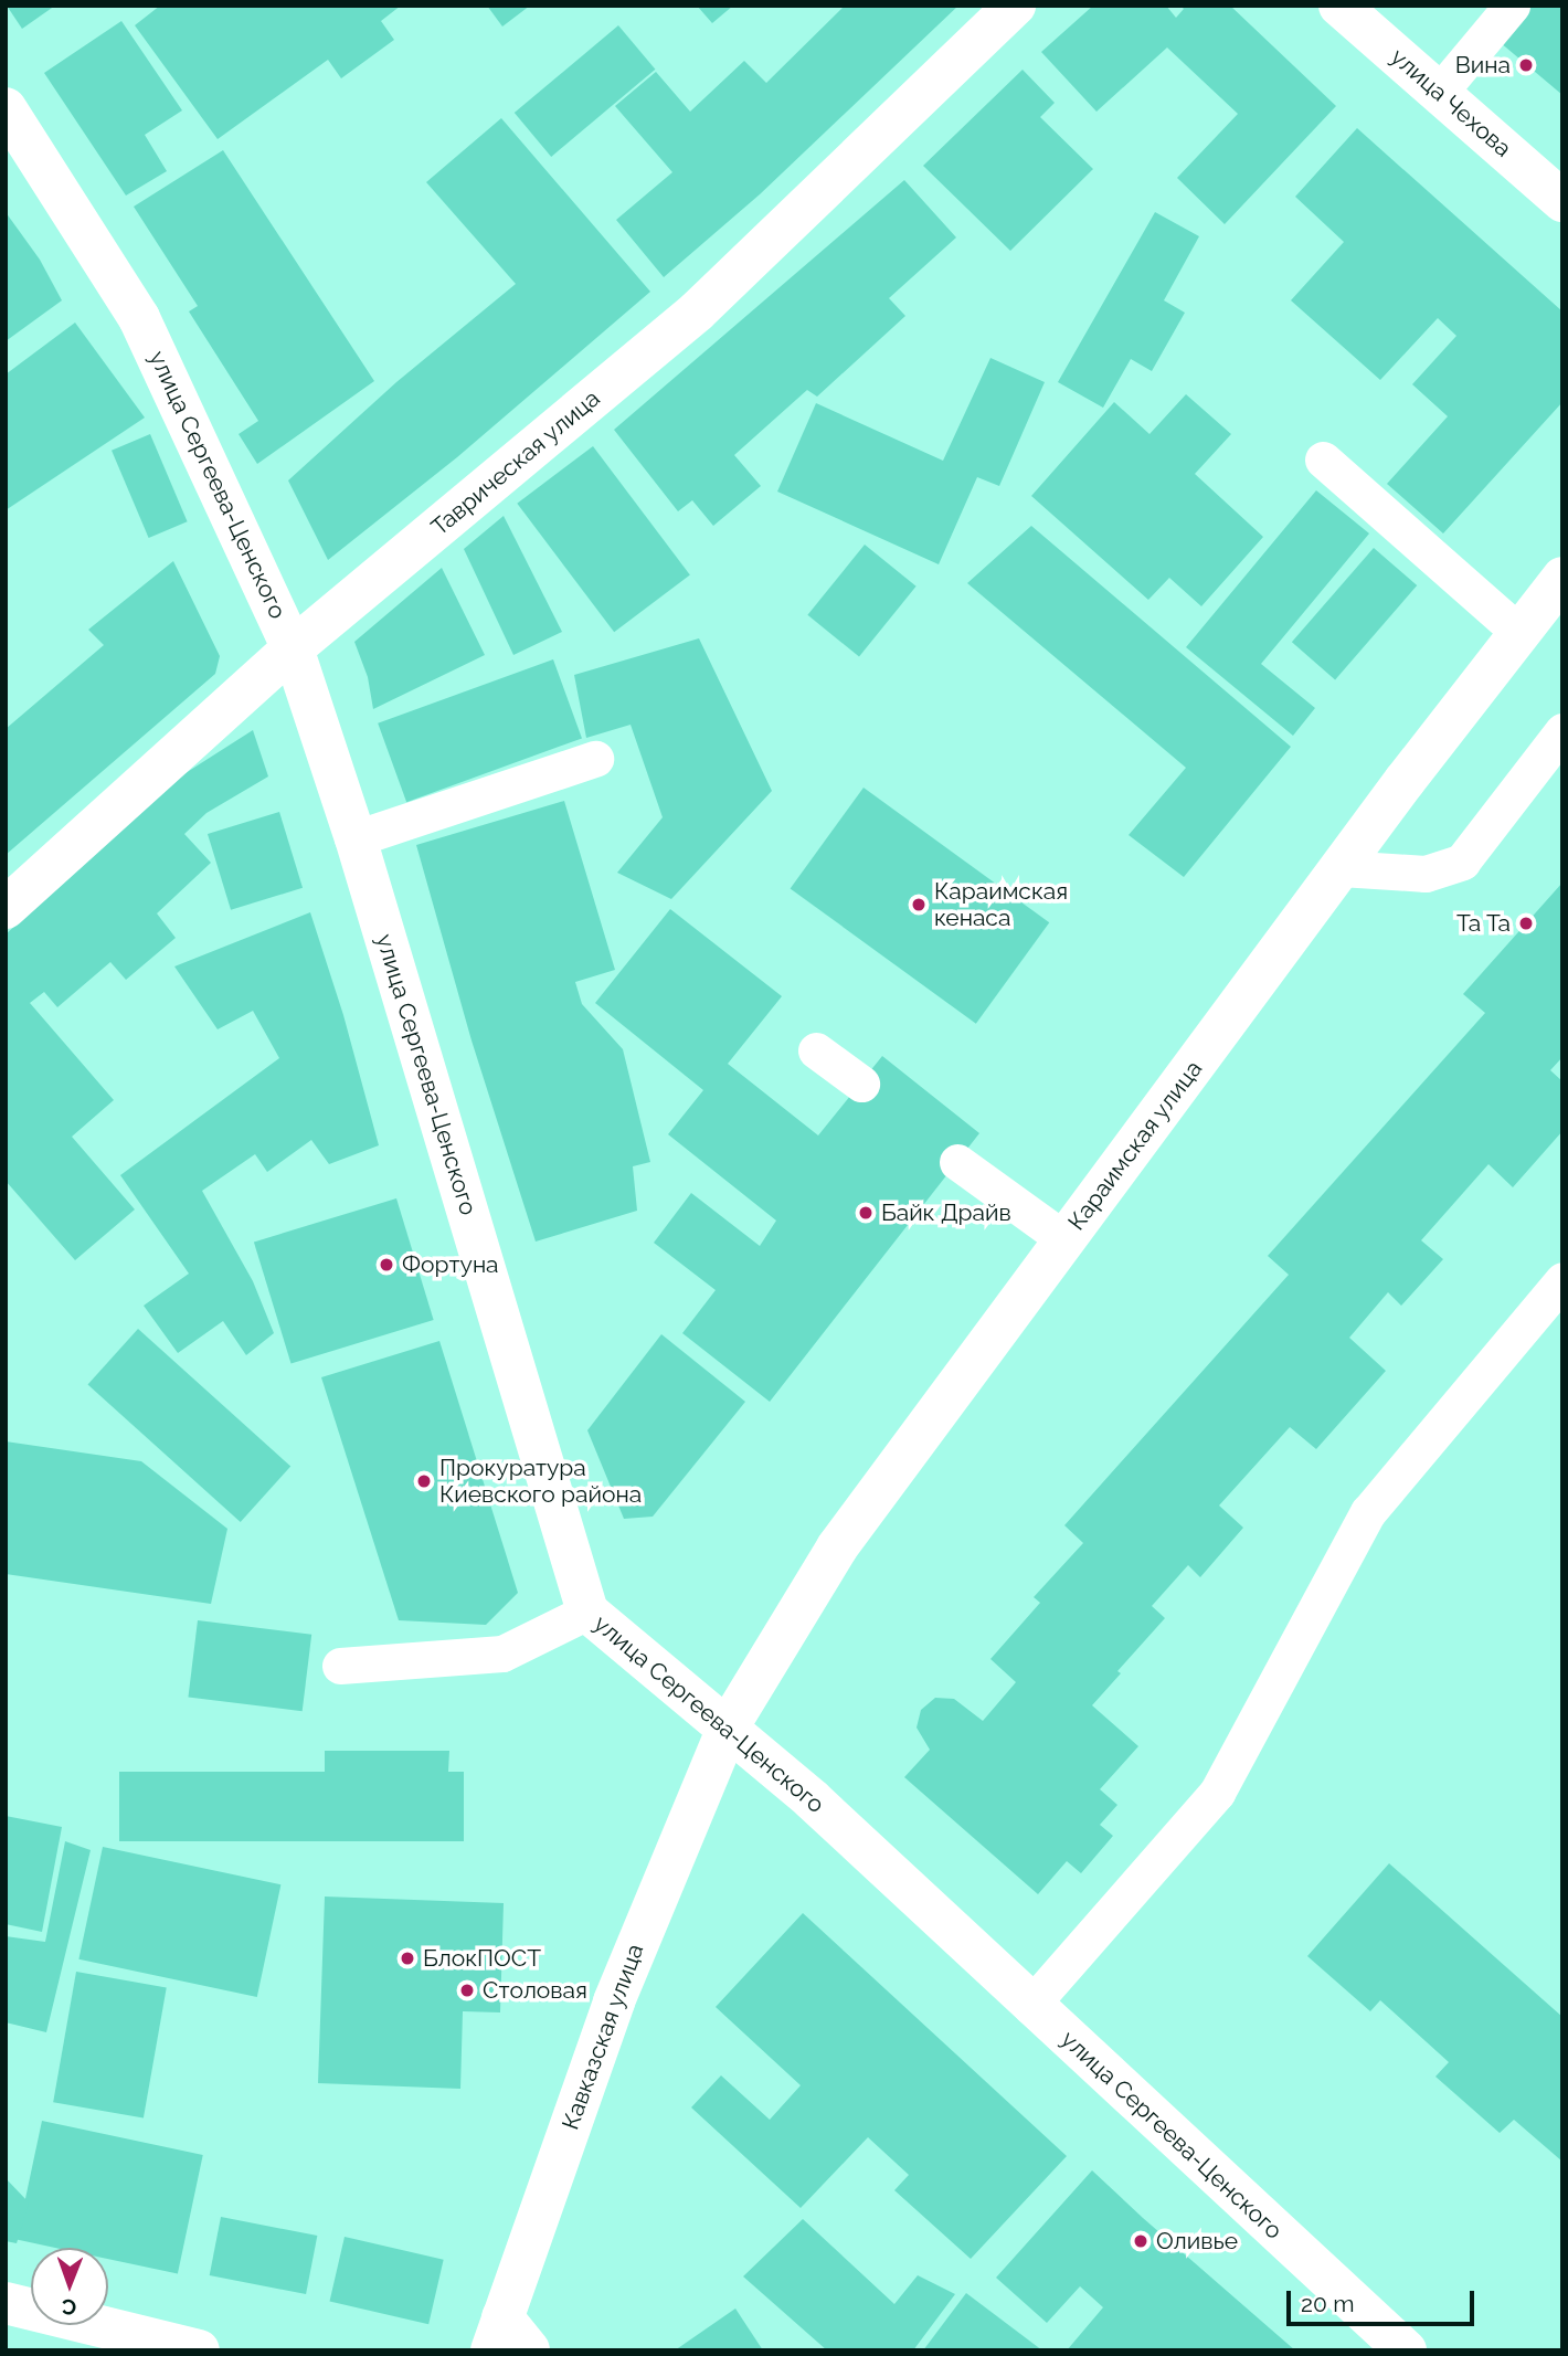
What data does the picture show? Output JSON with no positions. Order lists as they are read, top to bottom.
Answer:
{
  "streets": {
    "street": [
      "улица Чехова",
      "Таврическая улица",
      "улица Сергеева-Ценского",
      "Караимская улица",
      "Кавказская улица"
    ]
  },
  "crossings": [
    ["Таврическая улица", "улица Сергеева-Ценского"],
    ["улица Сергеева-Ценского", "Караимская улица"],
    ["улица Сергеева-Ценского", "Кавказская улица"],
    ["Караимская улица", "Кавказская улица"]
  ],
  "places": [
    "Вина",
    "Караимская кенаса",
    "Та Та",
    "Байк Драйв",
    "Фортуна",
    "Прокуратура Киевского района",
    "БлокПОСТ",
    "Столовая",
    "Оливье"
  ],
  "scale_bar": "20 m",
  "north": "bottom"
}
